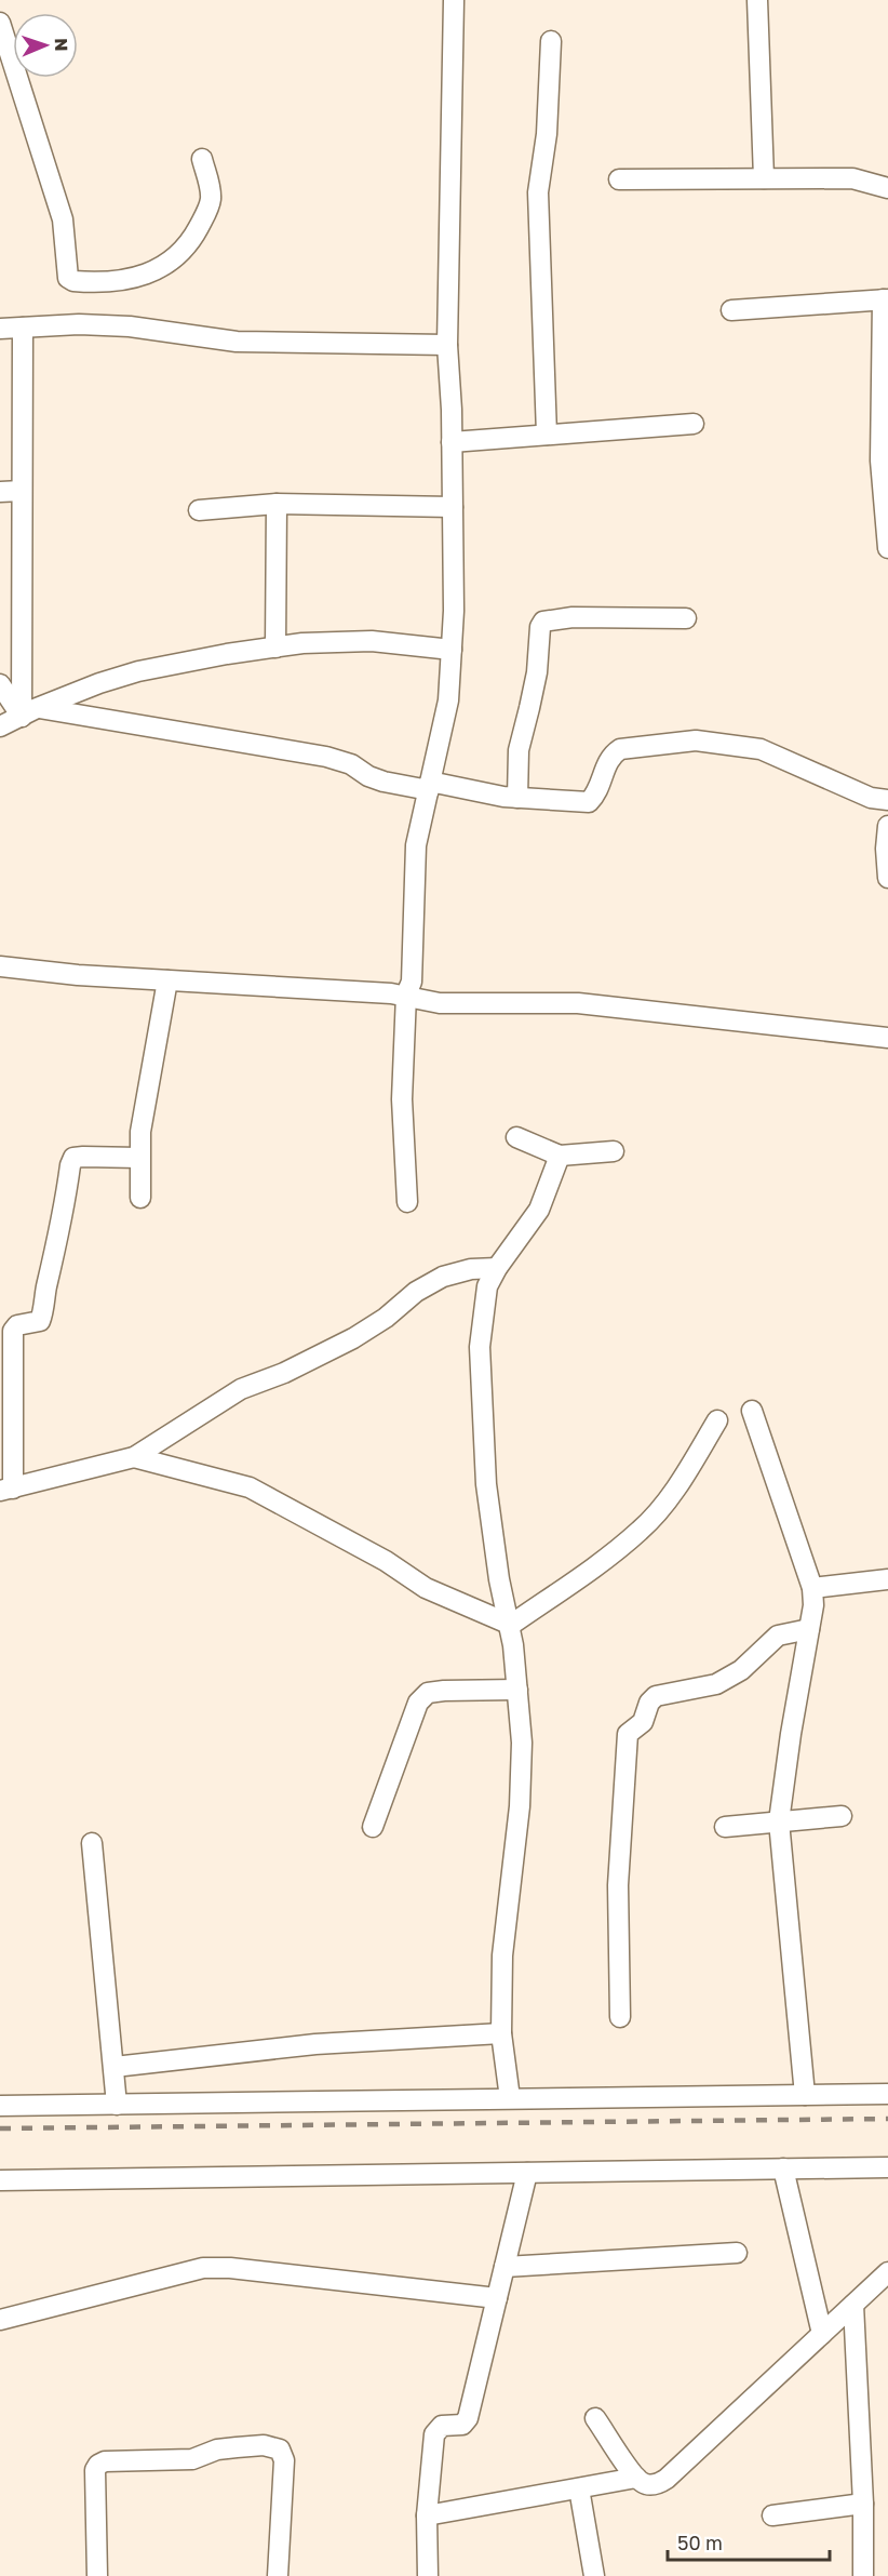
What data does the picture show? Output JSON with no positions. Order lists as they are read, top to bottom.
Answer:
{
  "scale_bar": "50 m",
  "north": "right"
}
